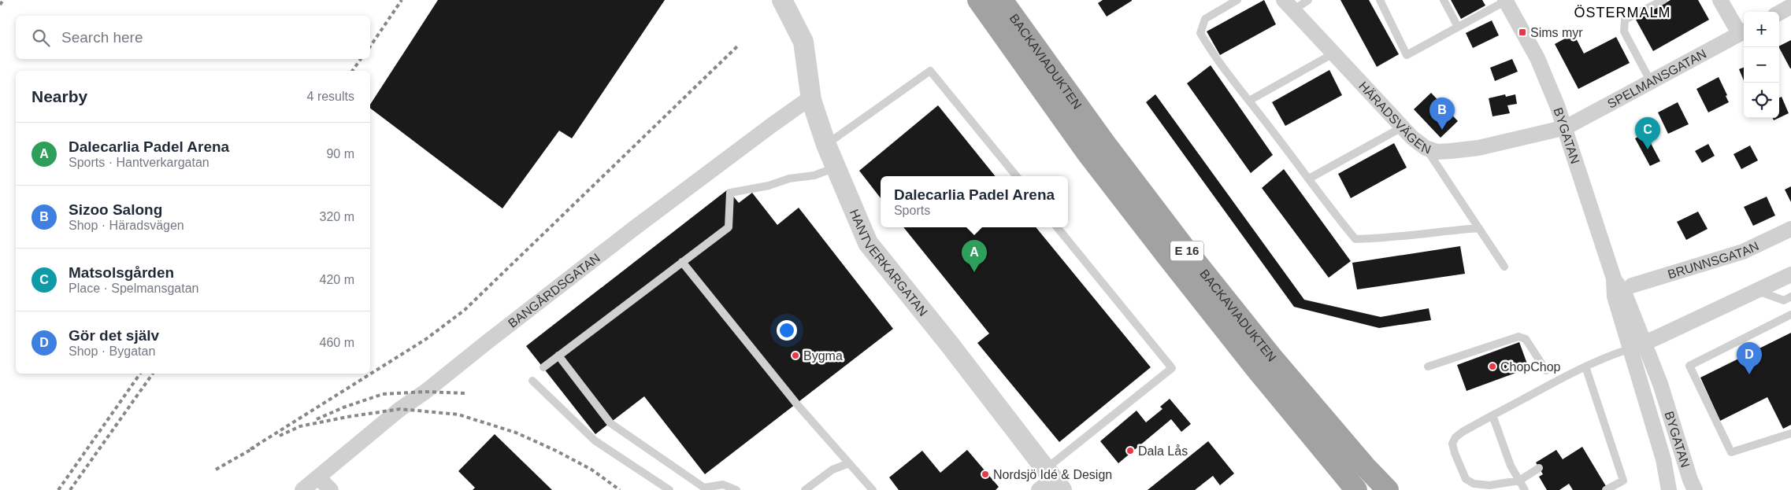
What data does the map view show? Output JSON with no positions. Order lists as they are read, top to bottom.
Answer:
{
  "streets": {
    "highway": ["BACKAVIADUKTEN", "E 16"],
    "street": [
      "SPELMANSGATAN",
      "HÄRADSVÄGEN",
      "BYGATAN",
      "BRUNNSGATAN",
      "HANTVERKARGATAN",
      "BANGÅRDSGATAN"
    ]
  },
  "crossings": [
    ["SPELMANSGATAN", "HÄRADSVÄGEN"],
    ["SPELMANSGATAN", "BYGATAN"],
    ["HÄRADSVÄGEN", "BYGATAN"],
    ["HANTVERKARGATAN", "BANGÅRDSGATAN"]
  ],
  "districts": ["ÖSTERMALM"],
  "places": {
    "transit": ["Sims myr"],
    "other": [
      "Bygma",
      "ChopChop",
      "Dala Lås",
      "Nordsjö Idé & Design"
    ]
  },
  "page": {
    "map_buttons": ["+", "−"],
    "search": "Search here",
    "heading": ["Nearby", "4 results"],
    "pins": [
      "B",
      "C",
      "A",
      "D"
    ],
    "list": [
      {
        "mark": "A",
        "name": "Dalecarlia Padel Arena",
        "note": "Sports · Hantverkargatan",
        "value": "90 m"
      },
      {
        "mark": "B",
        "name": "Sizoo Salong",
        "note": "Shop · Häradsvägen",
        "value": "320 m"
      },
      {
        "mark": "C",
        "name": "Matsolsgården",
        "note": "Place · Spelmansgatan",
        "value": "420 m"
      },
      {
        "mark": "D",
        "name": "Gör det själv",
        "note": "Shop · Bygatan",
        "value": "460 m"
      }
    ],
    "popup": ["Dalecarlia Padel Arena", "Sports"]
  }
}
